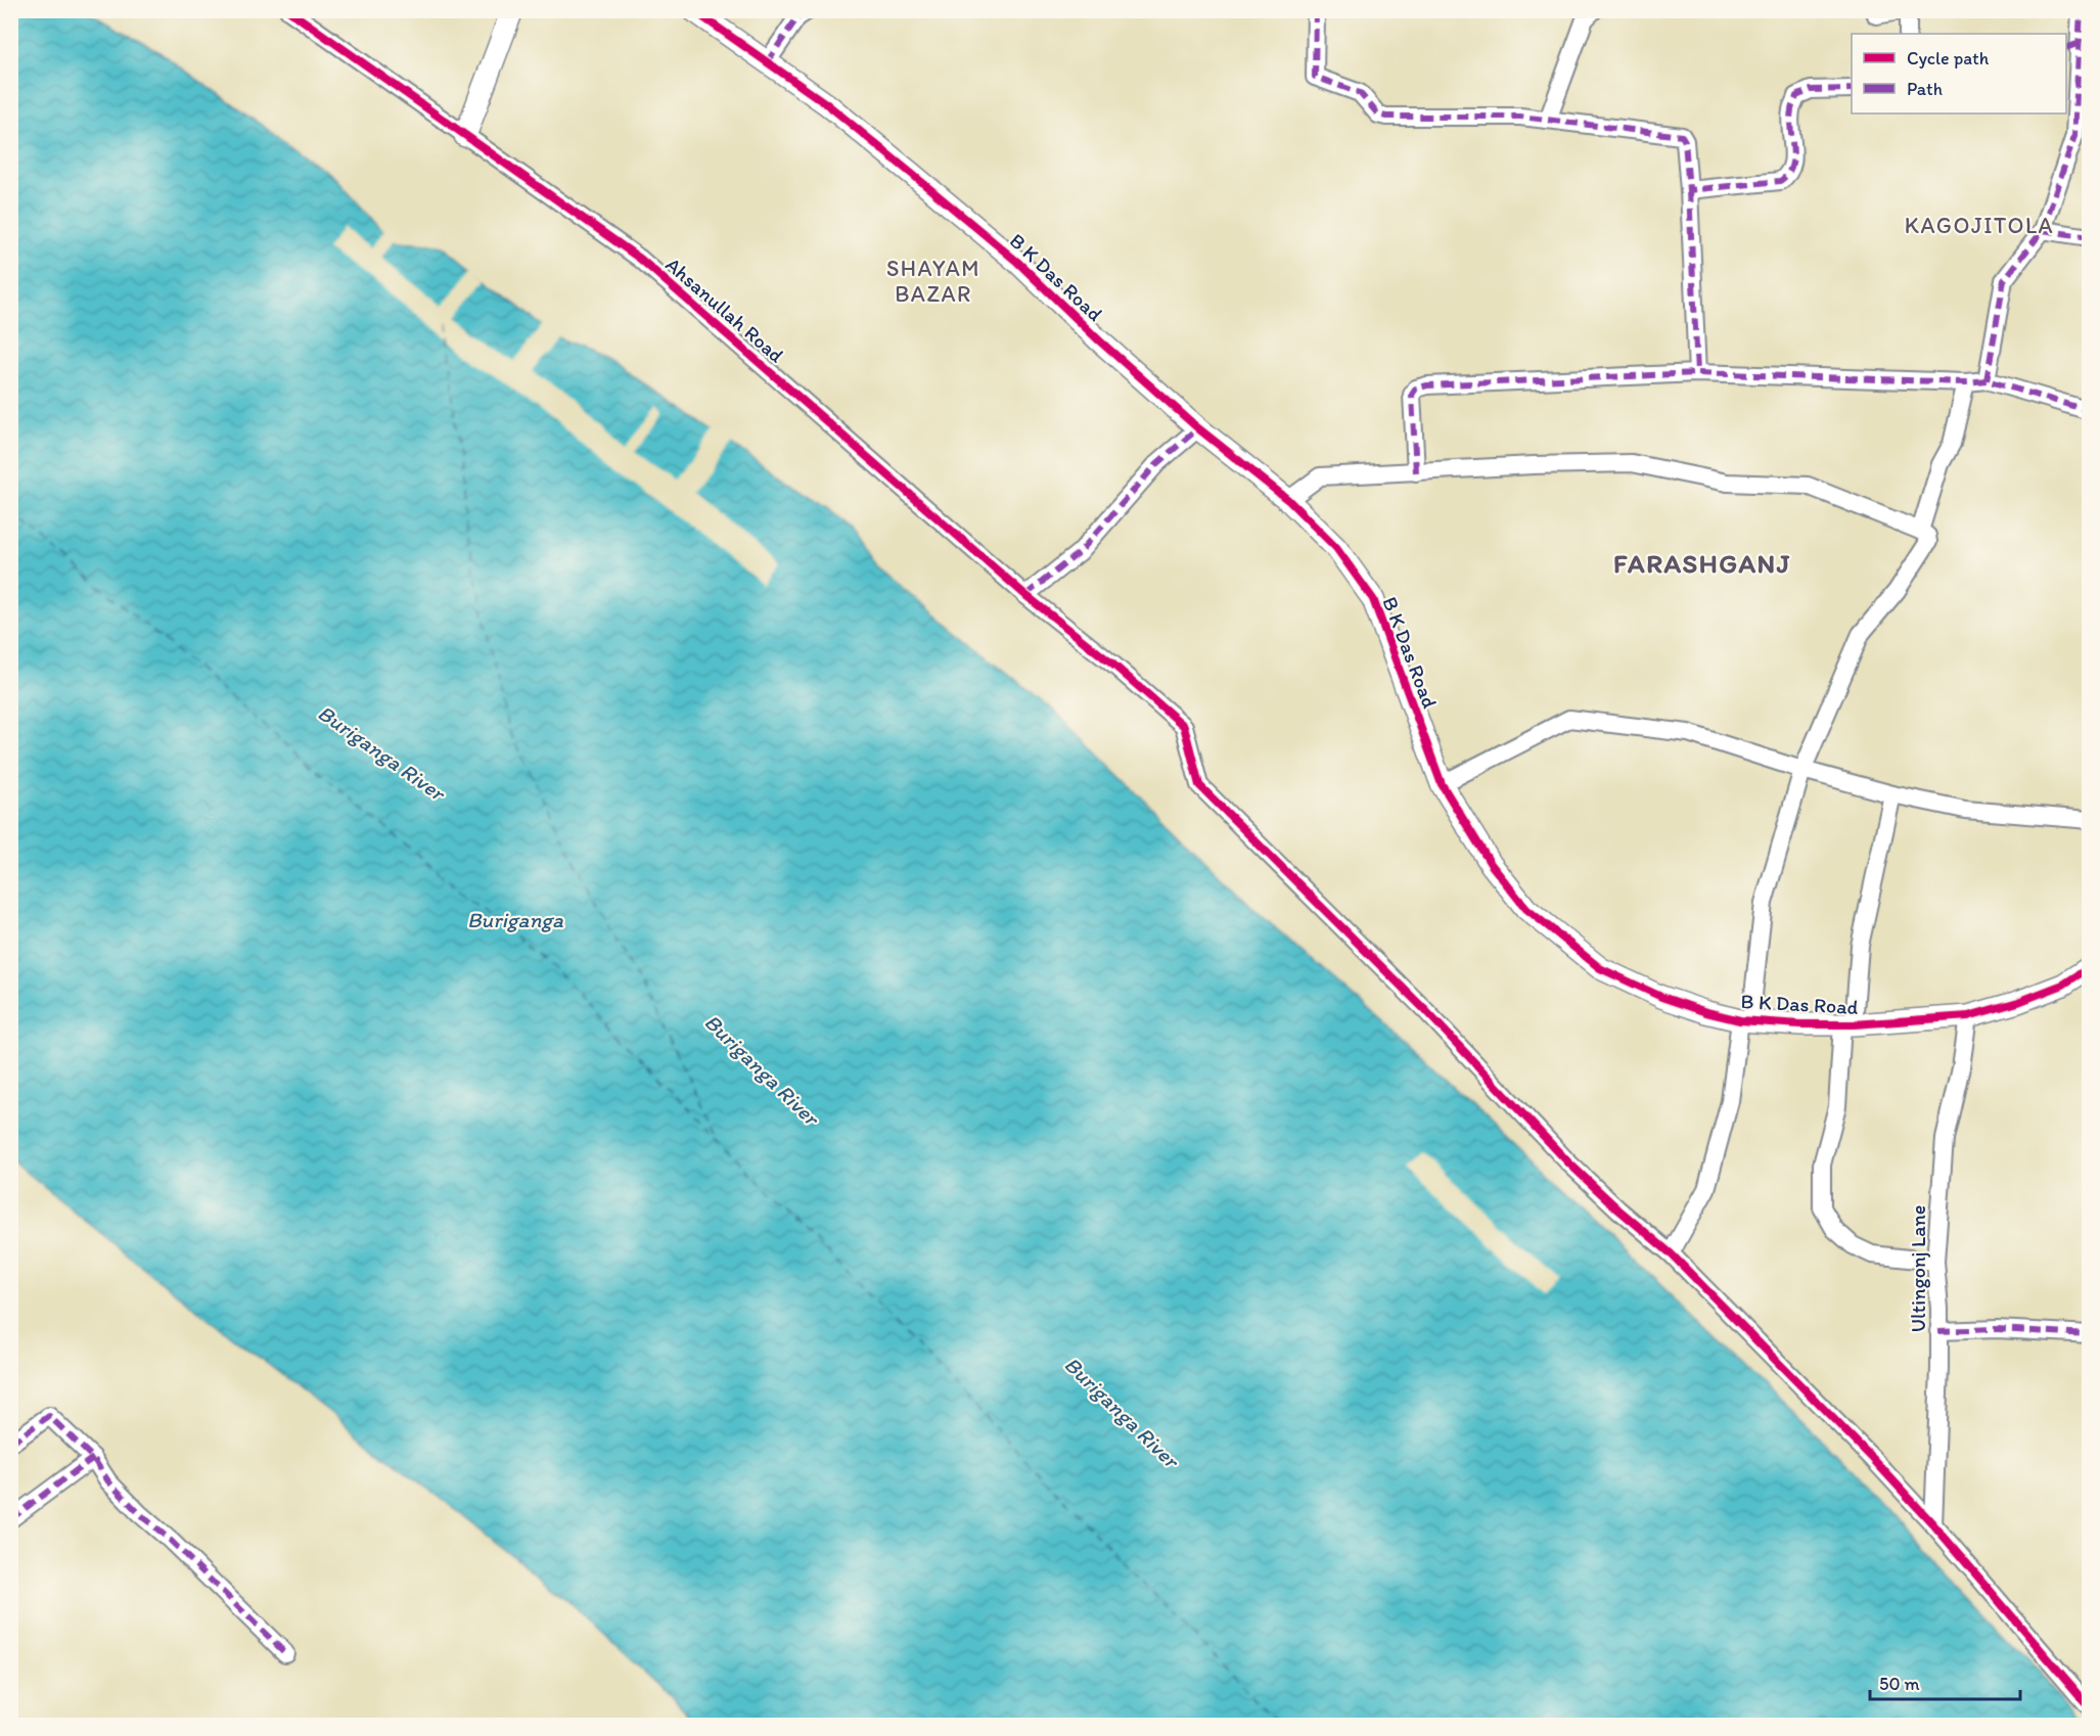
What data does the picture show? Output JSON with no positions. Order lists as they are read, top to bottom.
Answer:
{
  "streets": {
    "street": ["B K Das Road", "Ahsanullah Road", "Ultingonj Lane"]
  },
  "crossings": [
    ["B K Das Road", "Ultingonj Lane"],
    ["Ahsanullah Road", "Ultingonj Lane"]
  ],
  "districts": ["KAGOJITOLA", "SHAYAM BAZAR", "FARASHGANJ"],
  "water": ["Buriganga River", "Buriganga"],
  "legend": ["Cycle path", "Path"],
  "scale_bar": "50 m"
}
